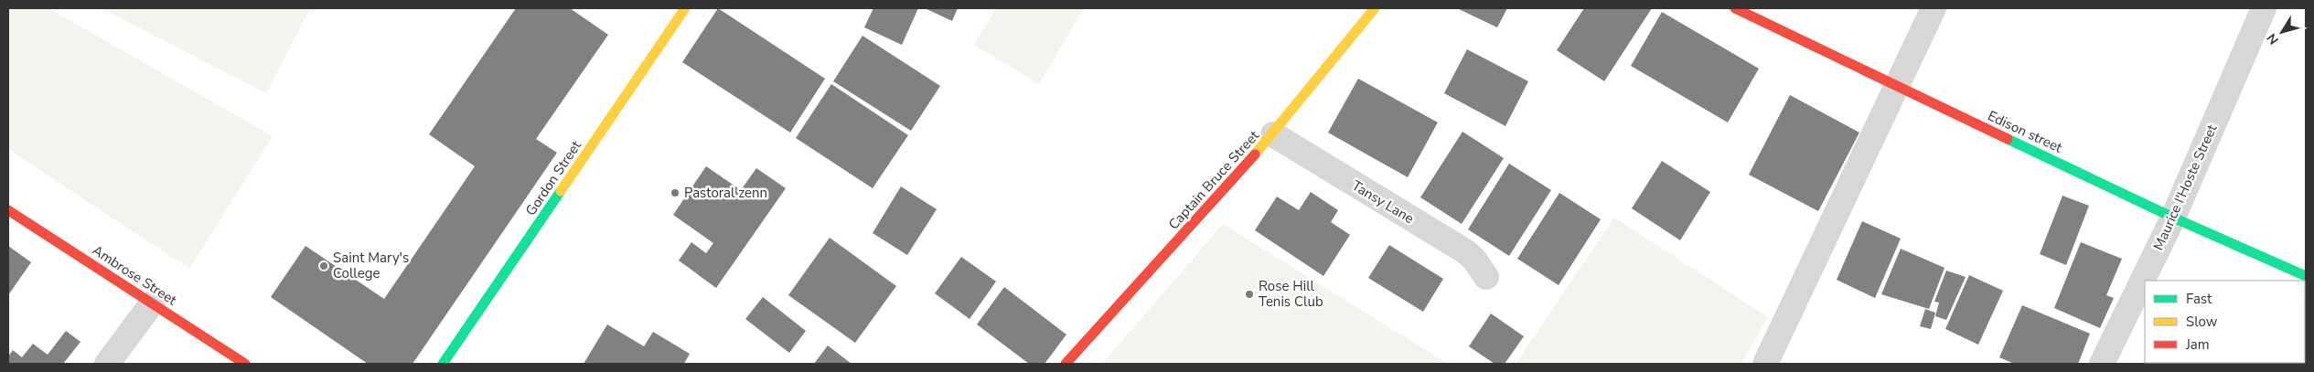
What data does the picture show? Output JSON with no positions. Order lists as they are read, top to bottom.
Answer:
{
  "streets": {
    "street": [
      "Edison street",
      "Gordon Street",
      "Captain Bruce Street",
      "Maurice I'Hoste Street",
      "Tansy Lane",
      "Ambrose Street"
    ]
  },
  "crossings": [
    ["Edison street", "Maurice I'Hoste Street"],
    ["Captain Bruce Street", "Tansy Lane"]
  ],
  "places": ["Pastoral zenn", "Saint Mary's College", "Rose Hill Tenis Club"],
  "legend": ["Fast", "Slow", "Jam"],
  "north": "bottom left"
}
